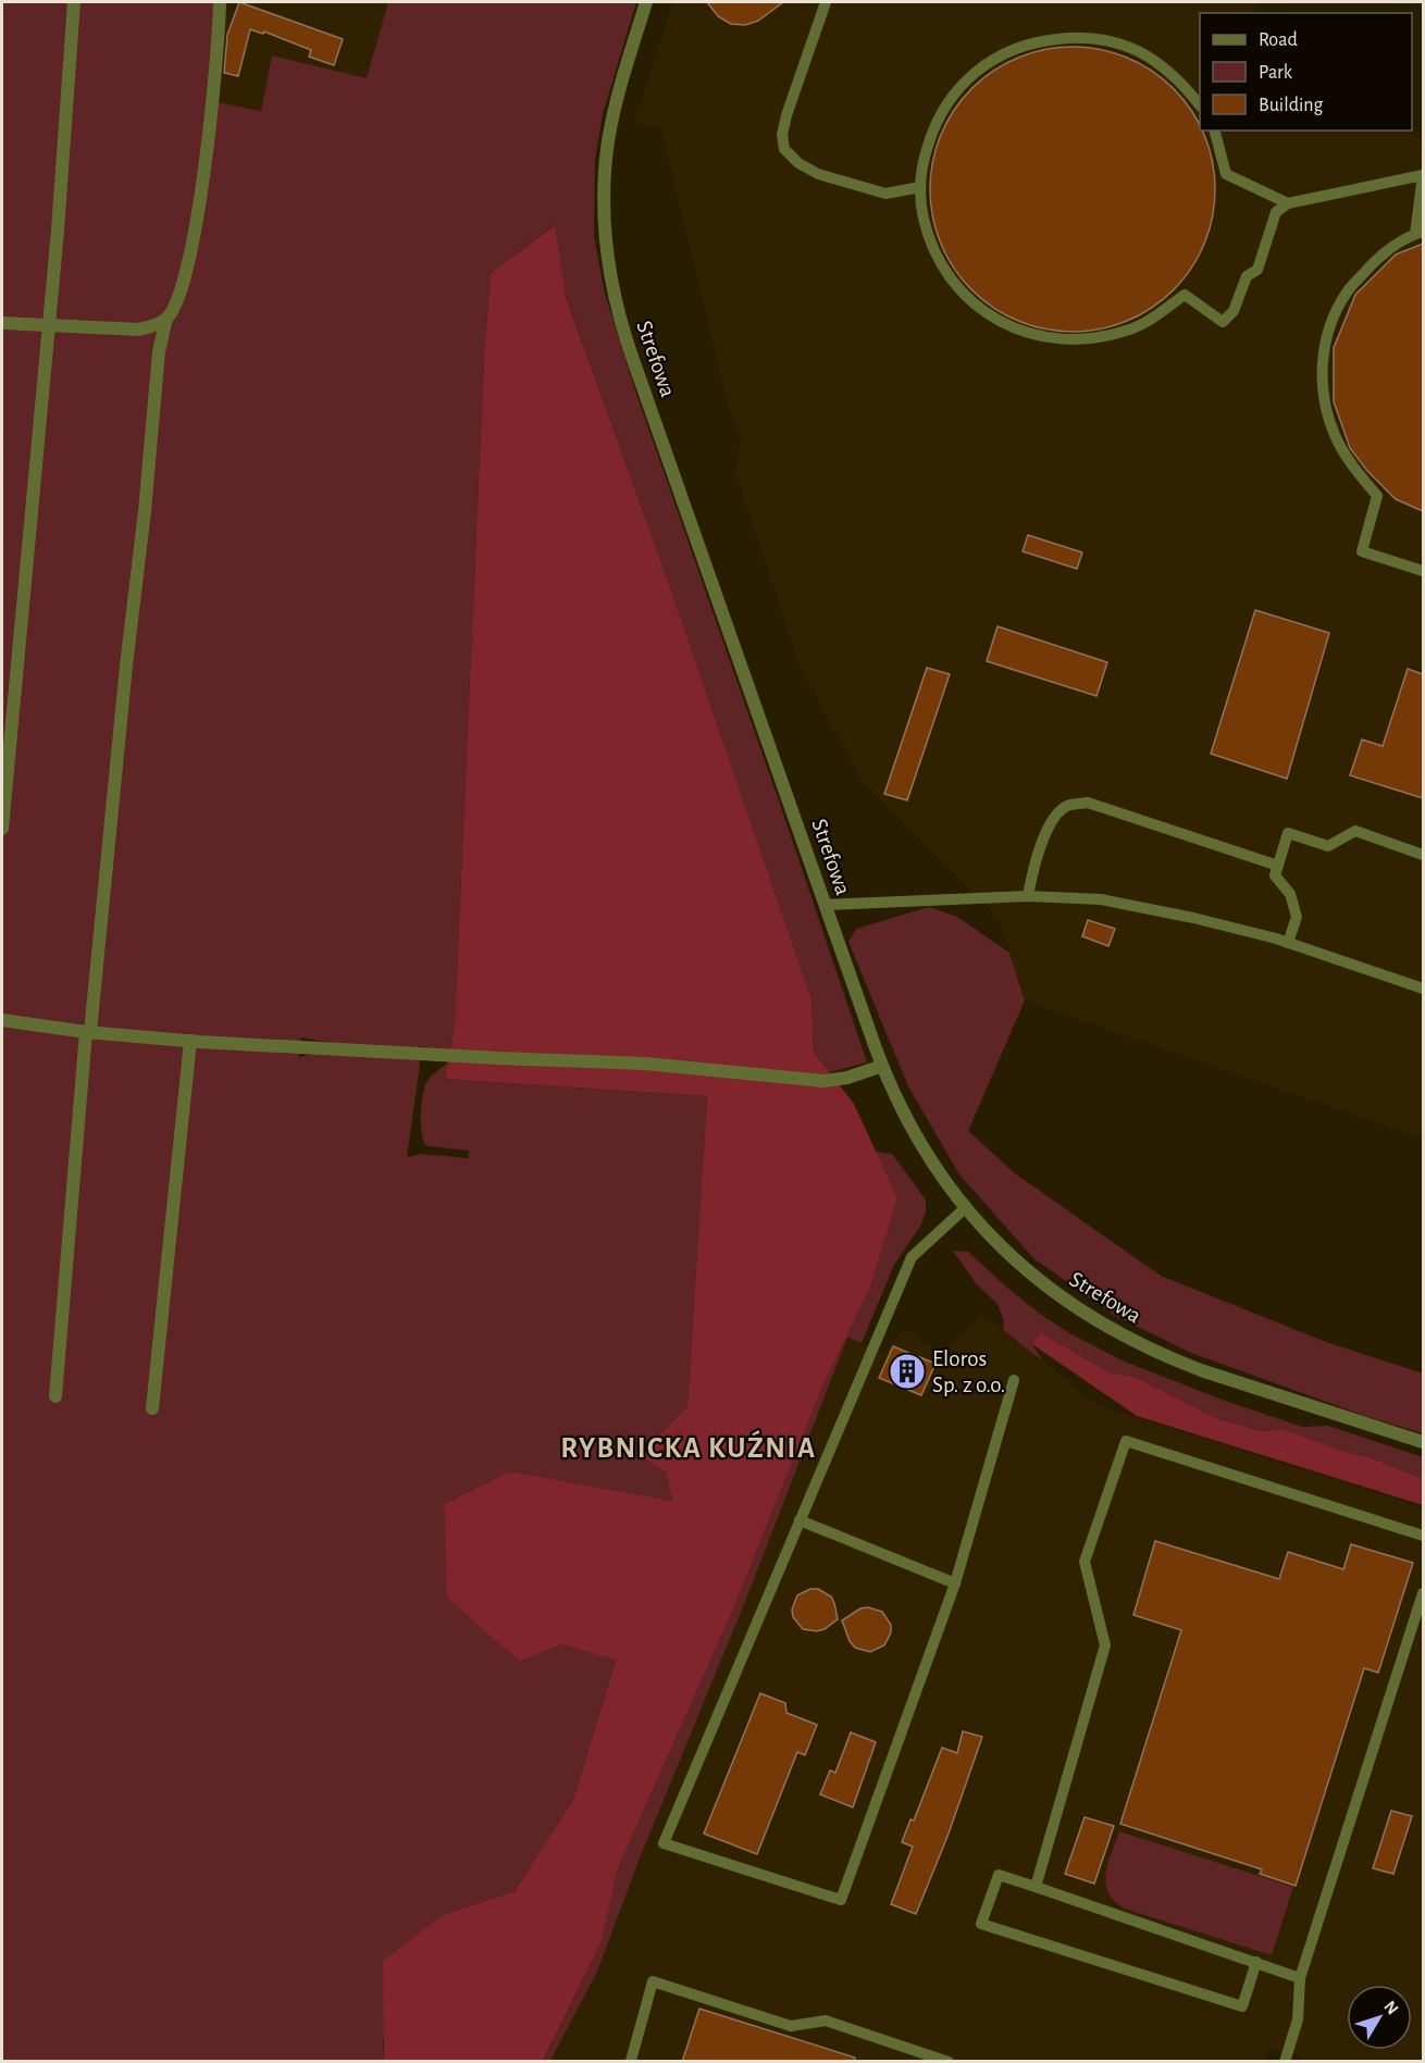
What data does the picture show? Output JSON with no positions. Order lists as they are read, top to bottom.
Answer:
{
  "streets": {
    "street": ["Strefowa"]
  },
  "districts": ["RYBNICKA KUŹNIA"],
  "places": {
    "building": ["Eloros Sp. z o.o."]
  },
  "legend": ["Road", "Park", "Building"],
  "north": "top right"
}
